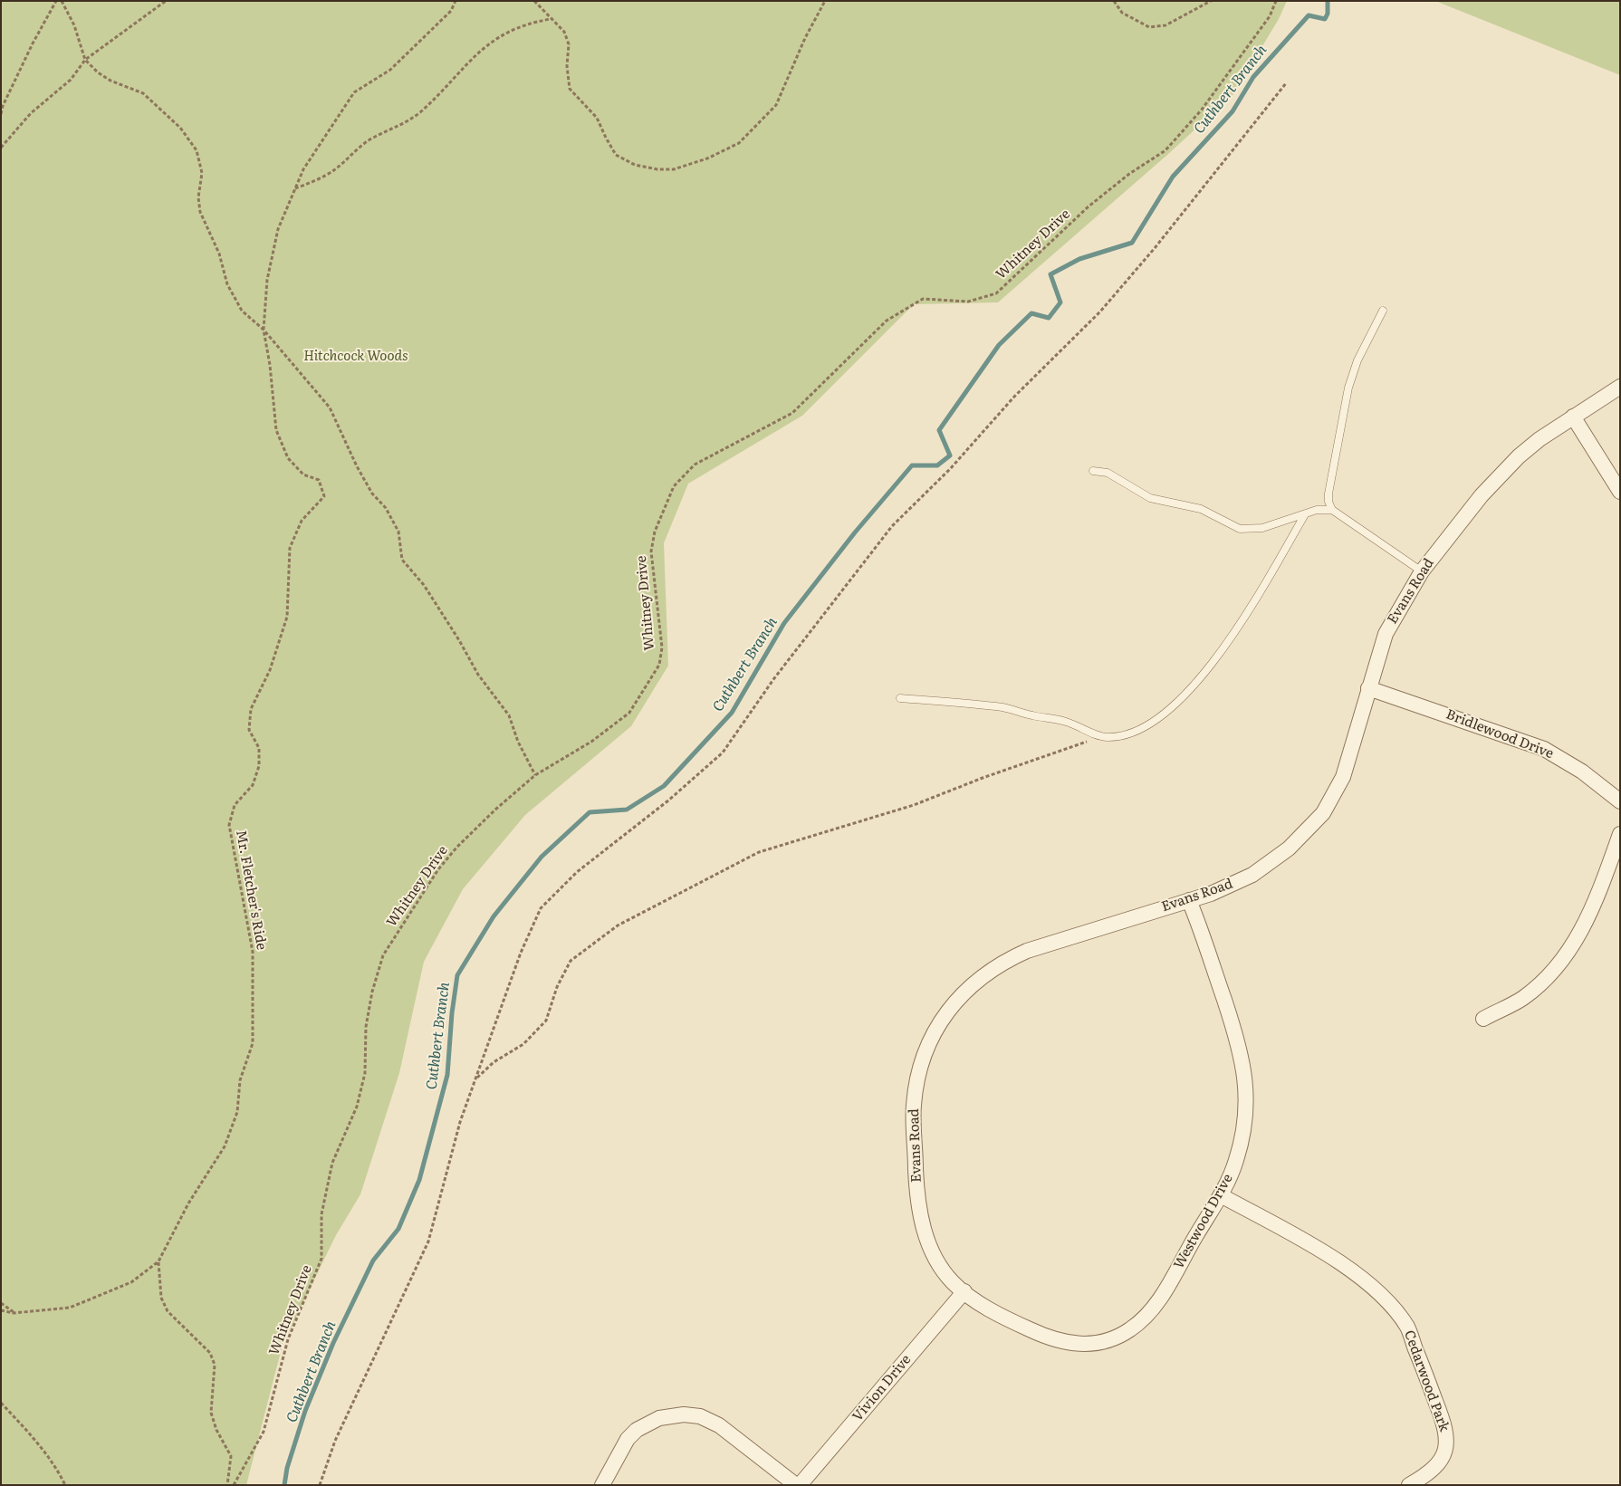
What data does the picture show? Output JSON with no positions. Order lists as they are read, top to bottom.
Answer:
{
  "streets": {
    "street": [
      "Evans Road",
      "Bridlewood Drive",
      "Westwood Drive",
      "Cedarwood Park",
      "Vivion Drive"
    ],
    "path": ["Whitney Drive", "Mr. Fletcher's Ride"]
  },
  "crossings": [
    ["Evans Road", "Bridlewood Drive"],
    ["Evans Road", "Westwood Drive"],
    ["Evans Road", "Vivion Drive"],
    ["Westwood Drive", "Cedarwood Park"],
    ["Westwood Drive", "Vivion Drive"]
  ],
  "water": ["Cuthbert Branch"],
  "parks": ["Hitchcock Woods"]
}
